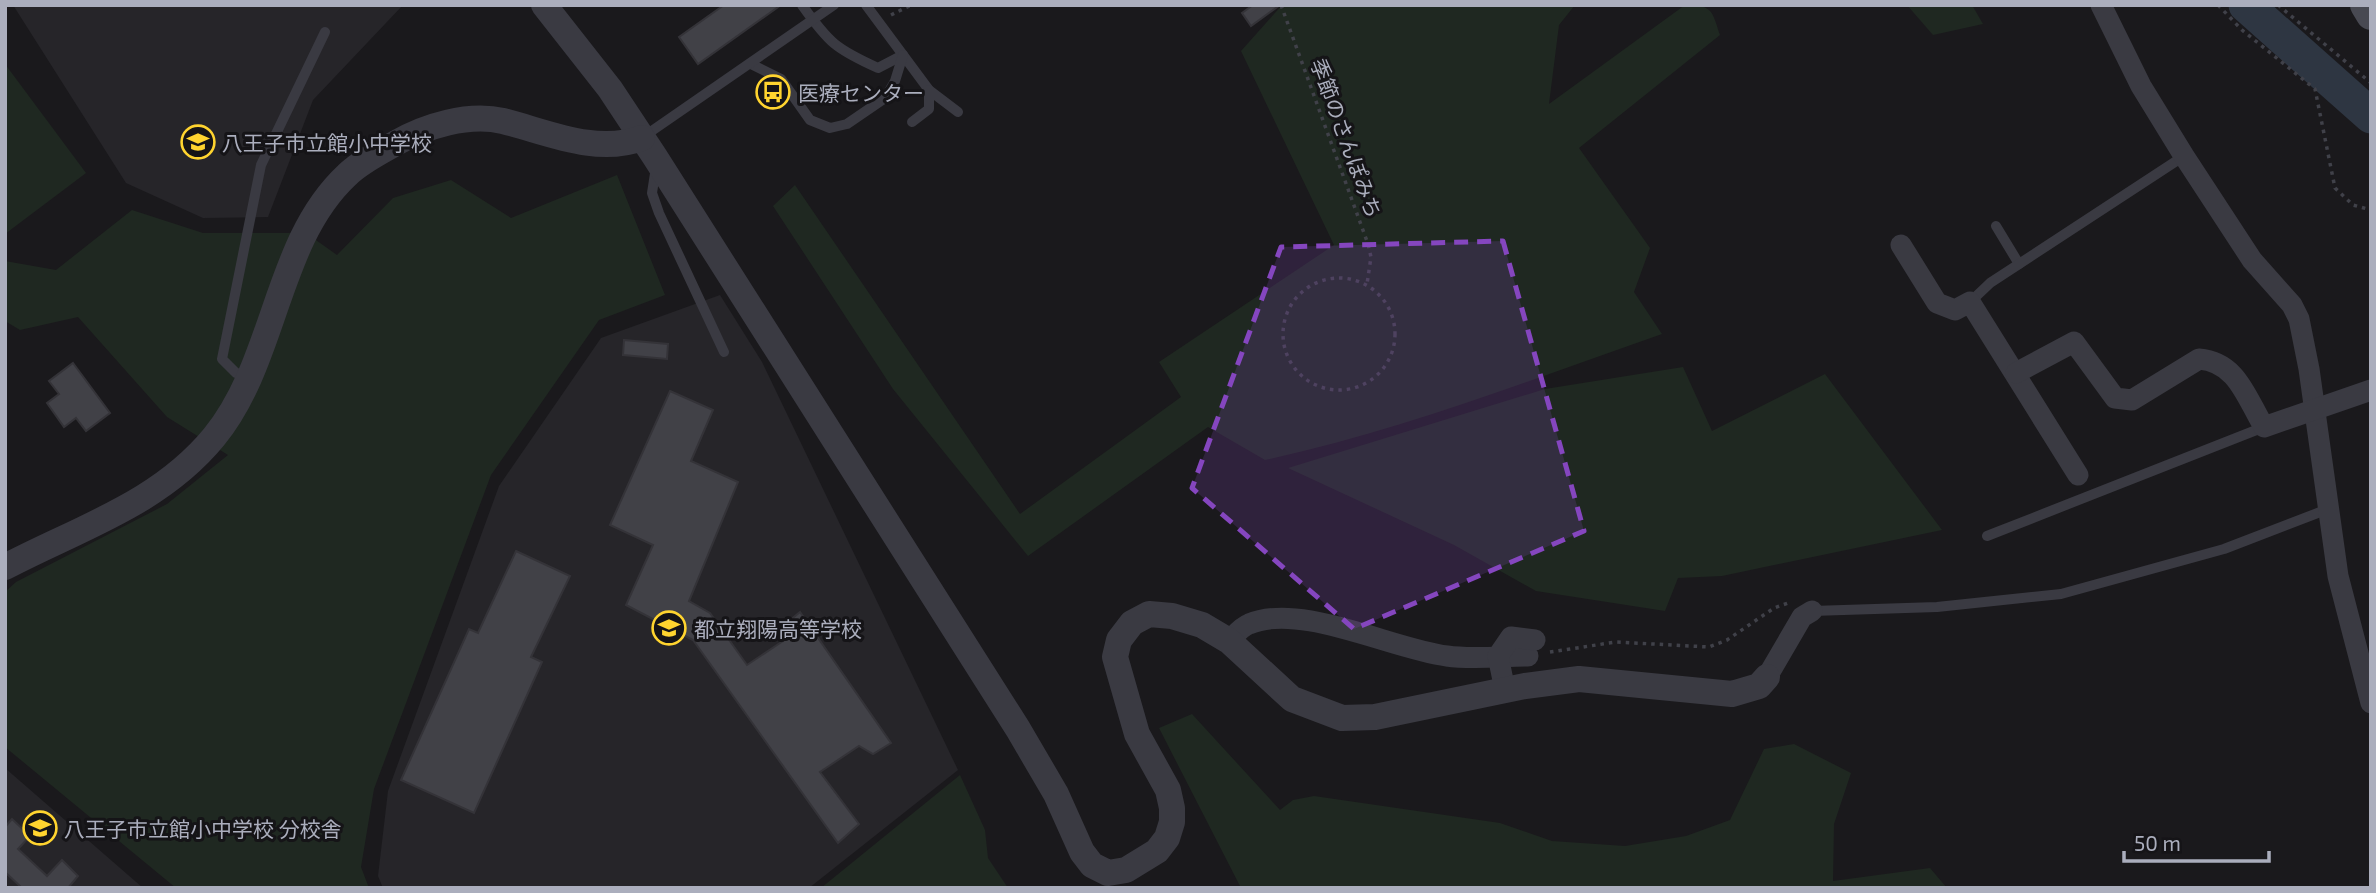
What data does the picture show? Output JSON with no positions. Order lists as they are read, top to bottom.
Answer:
{
  "streets": {
    "path": ["季節のさんぽみち"]
  },
  "places": {
    "bus stop": ["医療センター"],
    "school or university": ["八王子市立館小中学校", "都立翔陽高等学校", "八王子市立館小中学校 分校舎"]
  },
  "scale_bar": "50 m"
}
